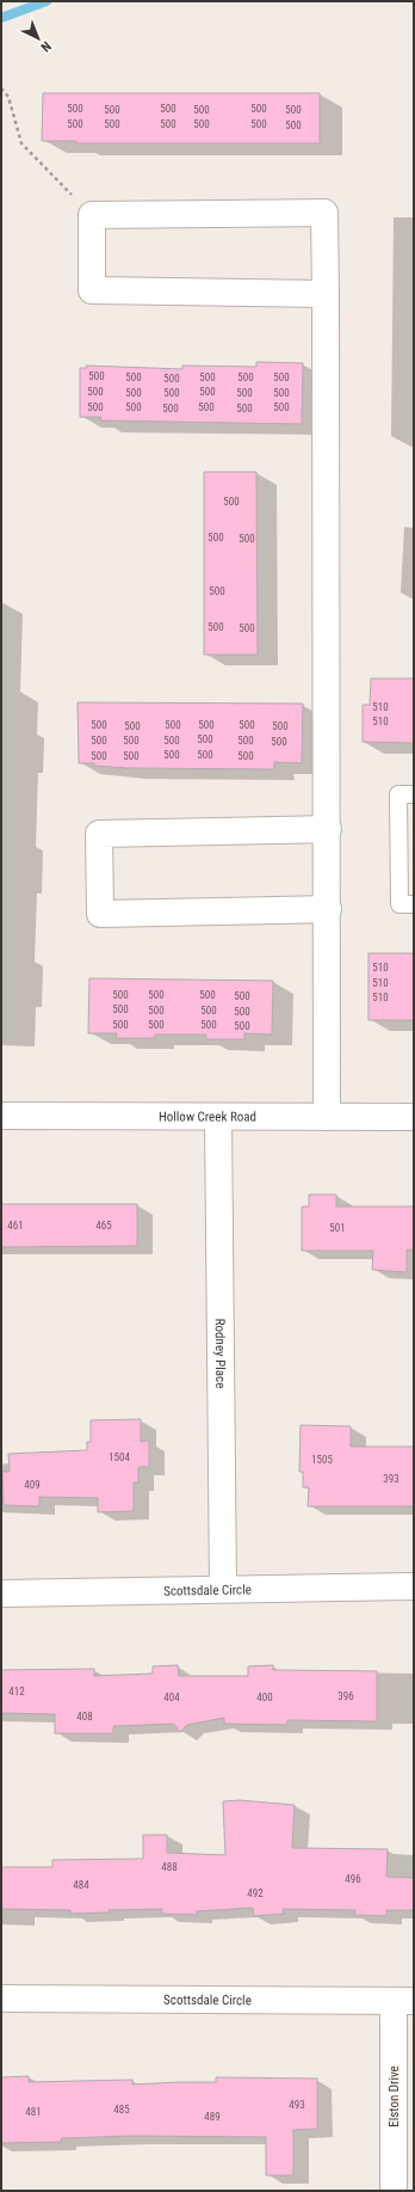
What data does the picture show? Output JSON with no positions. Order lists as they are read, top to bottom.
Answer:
{
  "streets": {
    "street": [
      "Hollow Creek Road",
      "Rodney Place",
      "Scottsdale Circle",
      "Elston Drive"
    ]
  },
  "crossings": [
    ["Hollow Creek Road", "Rodney Place"],
    ["Rodney Place", "Scottsdale Circle"],
    ["Scottsdale Circle", "Elston Drive"]
  ],
  "house_numbers": [
    "500",
    "500",
    "500",
    "500",
    "500",
    "500",
    "500",
    "500",
    "500",
    "500",
    "500",
    "500",
    "500",
    "500",
    "500",
    "500",
    "500",
    "500",
    "500",
    "500",
    "500",
    "500",
    "500",
    "500",
    "500",
    "500",
    "500",
    "500",
    "500",
    "500",
    "500",
    "500",
    "500",
    "500",
    "500",
    "500",
    "510",
    "510",
    "500",
    "500",
    "500",
    "500",
    "500",
    "500",
    "500",
    "500",
    "500",
    "500",
    "500",
    "500",
    "500",
    "500",
    "500",
    "500",
    "500",
    "510",
    "510",
    "500",
    "500",
    "500",
    "500",
    "510",
    "500",
    "500",
    "500",
    "500",
    "500",
    "500",
    "500",
    "500",
    "461",
    "465",
    "501",
    "1504",
    "1505",
    "393",
    "409",
    "412",
    "396",
    "404",
    "400",
    "408",
    "488",
    "496",
    "484",
    "492",
    "493",
    "485",
    "481",
    "489"
  ],
  "north": "bottom right"
}
